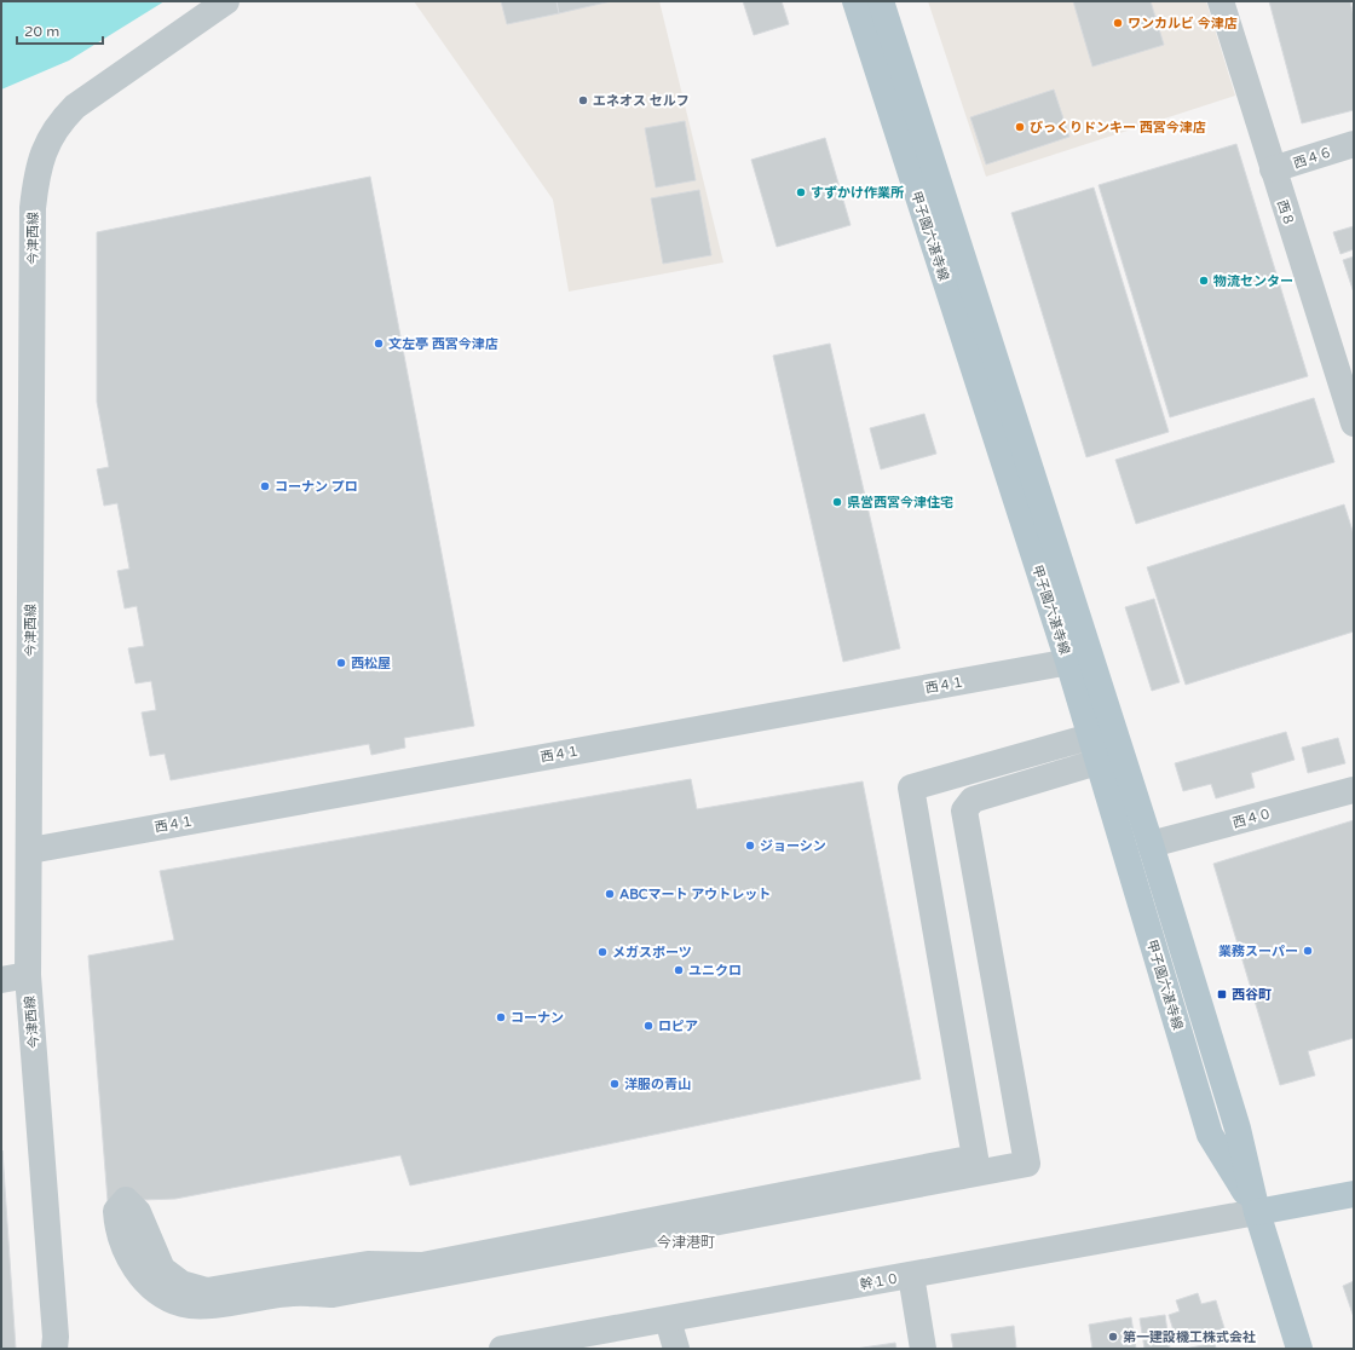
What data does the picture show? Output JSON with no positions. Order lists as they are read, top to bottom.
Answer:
{
  "streets": {
    "main road": ["甲子園六湛寺線"],
    "street": [
      "西４６",
      "西８",
      "今津西線",
      "西４１",
      "西４０",
      "幹１０"
    ]
  },
  "crossings": [
    ["西４６", "西８"],
    ["甲子園六湛寺線", "西４１"],
    ["甲子園六湛寺線", "西４０"],
    ["甲子園六湛寺線", "幹１０"],
    ["今津西線", "西４１"]
  ],
  "districts": ["今津港町"],
  "places": {
    "other": [
      "ワンカルビ 今津店",
      "エネオス セルフ",
      "びっくりドンキー 西宮今津店",
      "すずかけ作業所",
      "物流センター",
      "文左亭 西宮今津店",
      "コーナン プロ",
      "県営西宮今津住宅",
      "西松屋",
      "ジョーシン",
      "ABCマート アウトレット",
      "業務スーパー",
      "メガスポーツ",
      "ユニクロ",
      "コーナン",
      "ロピア",
      "洋服の青山",
      "第一建設機工株式会社"
    ],
    "transit": ["西谷町"]
  },
  "scale_bar": "20 m"
}
